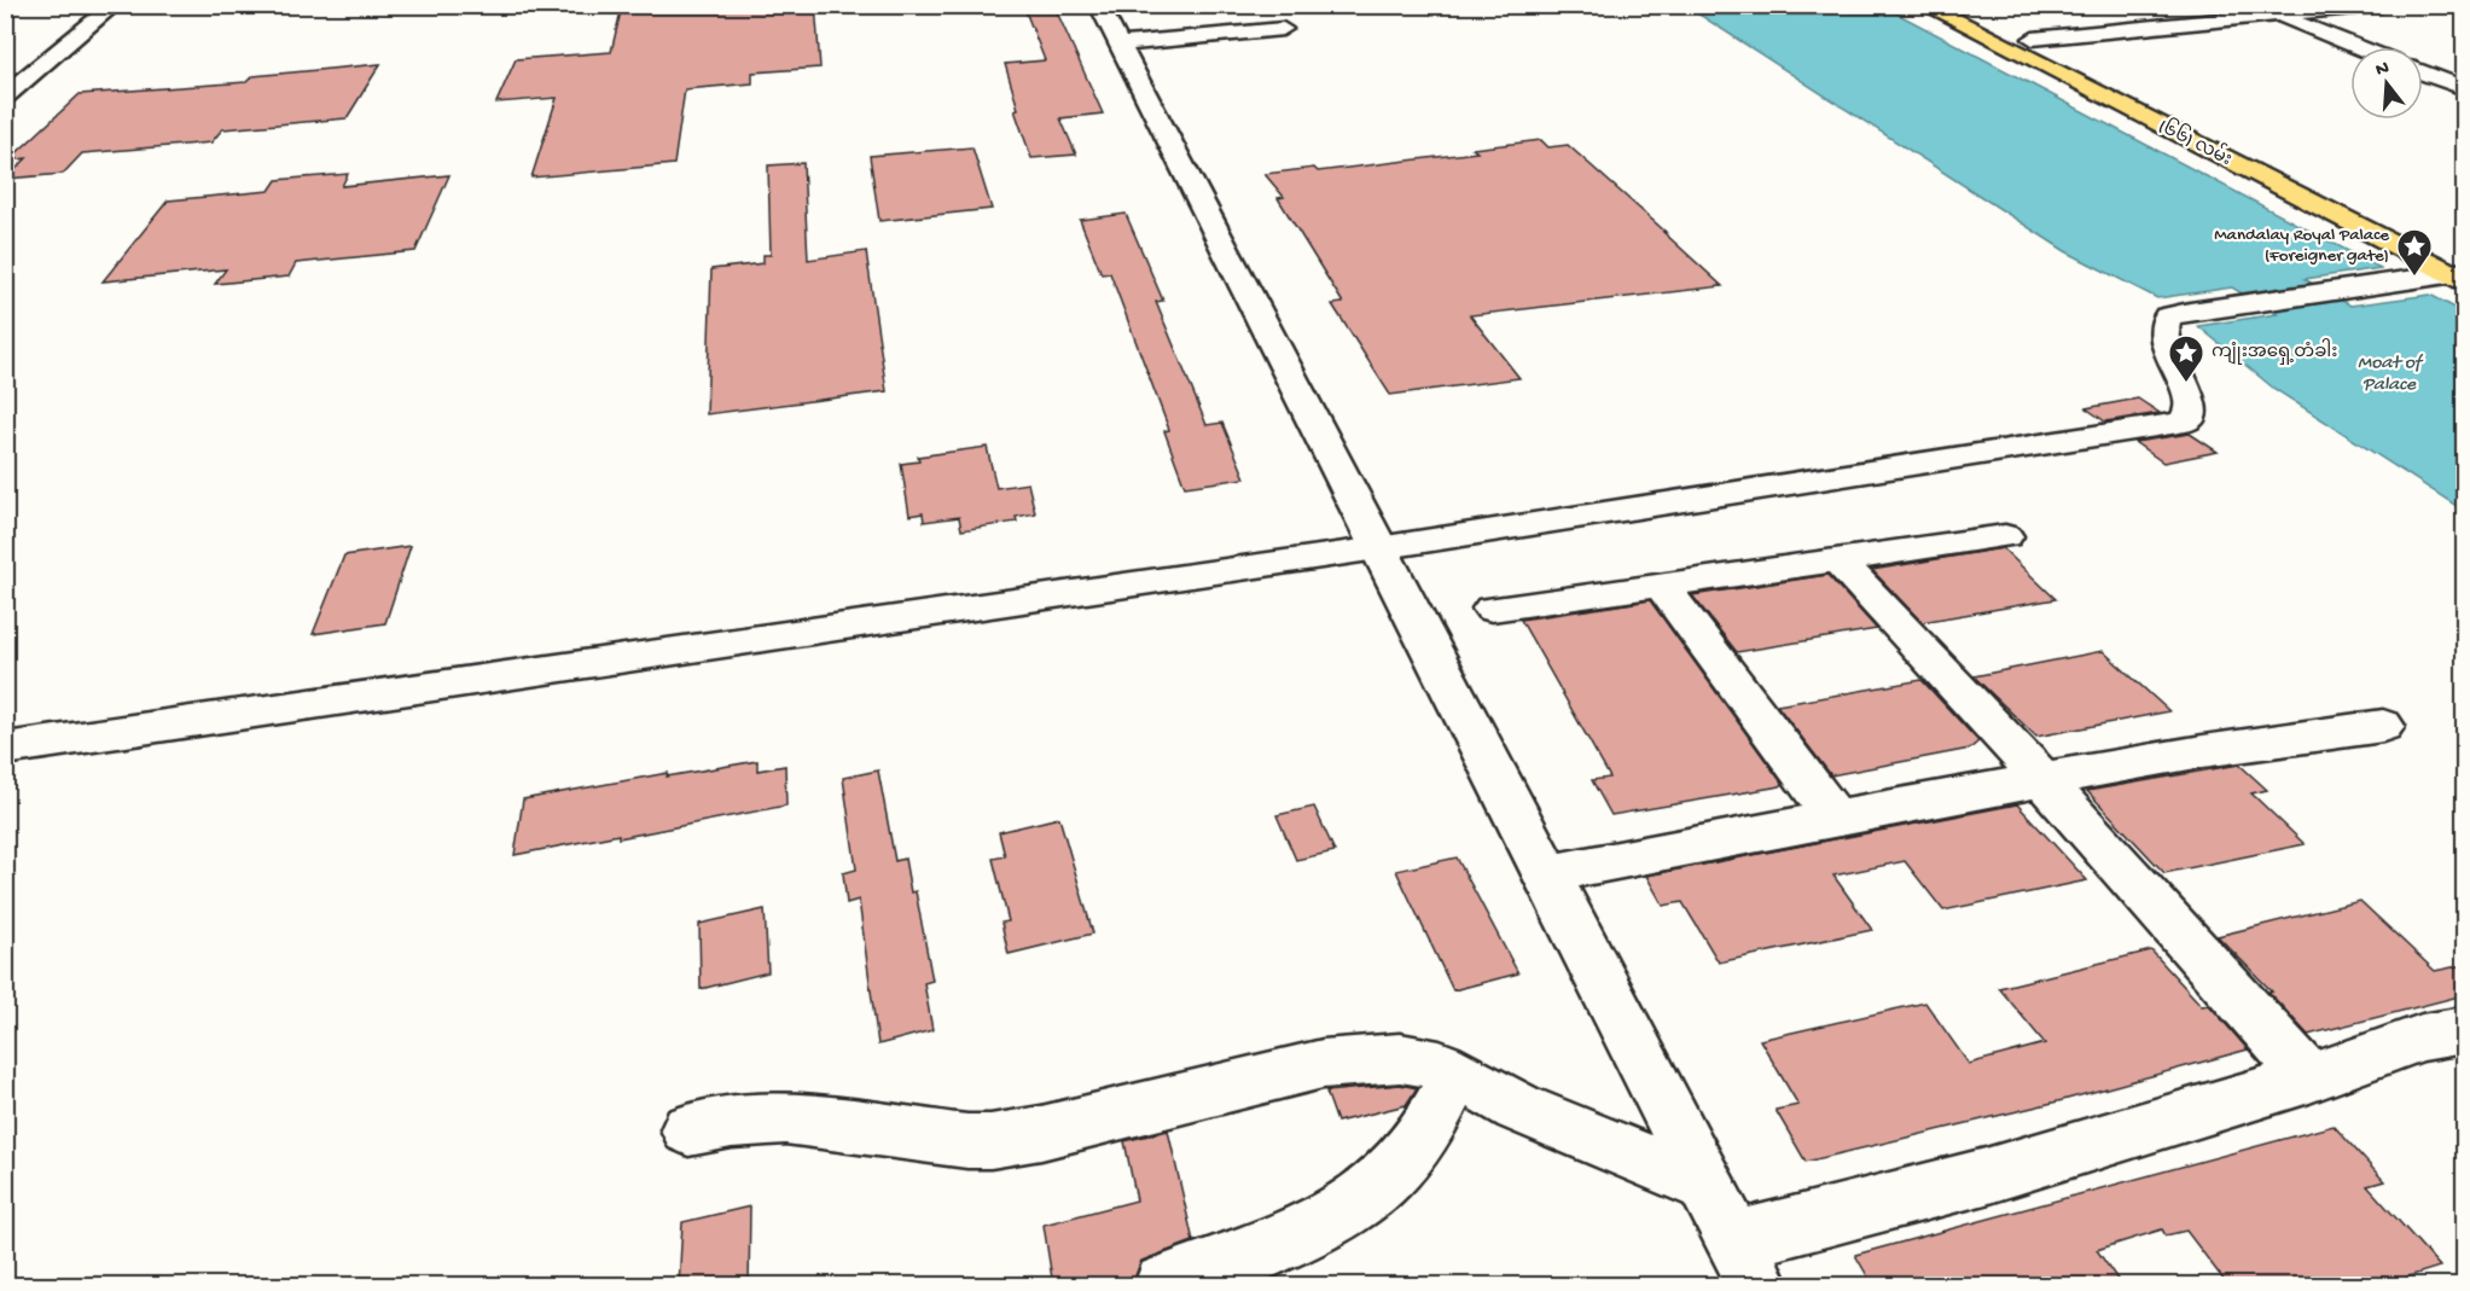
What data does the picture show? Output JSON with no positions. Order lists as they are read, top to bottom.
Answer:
{
  "streets": {
    "main road": ["(၆၆) လမ်း"]
  },
  "water": ["Moat of Palace"],
  "places": {
    "place": ["Mandalay Royal Palace (Foreigner gate)", "ကျုံးအရှေ့တံခါး"]
  },
  "north": "top"
}
